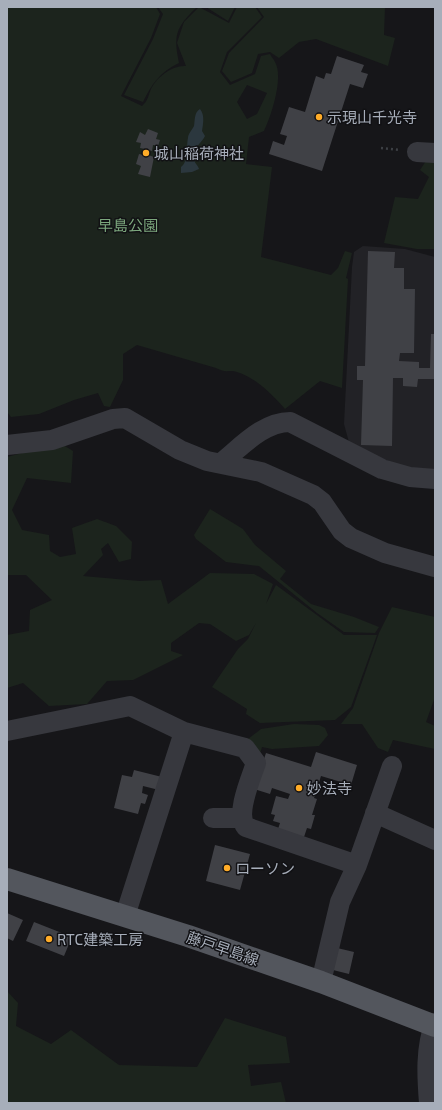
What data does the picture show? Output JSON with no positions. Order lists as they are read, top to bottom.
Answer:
{
  "streets": {
    "main road": ["藤戸早島線"]
  },
  "parks": ["早島公園"],
  "places": [
    "示現山千光寺",
    "城山稲荷神社",
    "妙法寺",
    "ローソン",
    "RTC建築工房"
  ]
}
